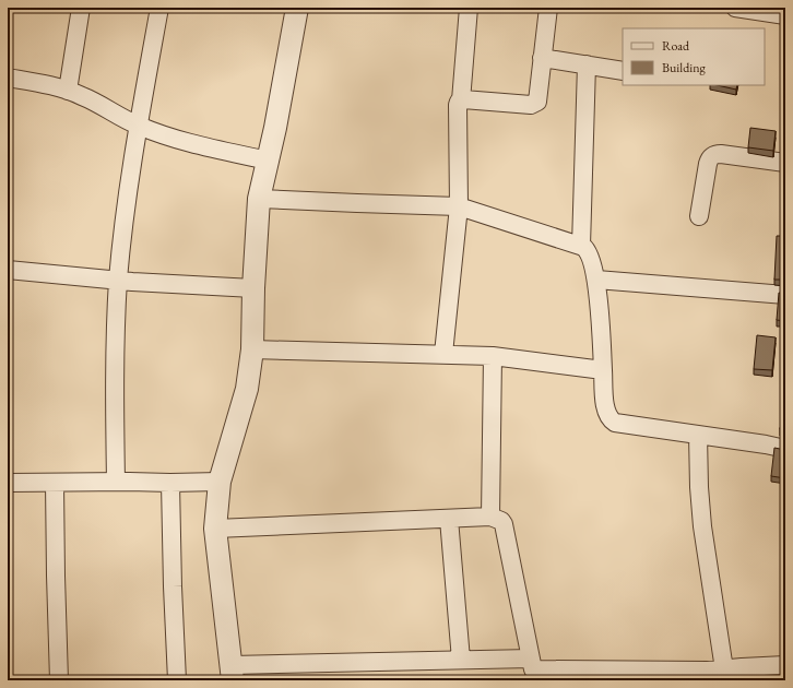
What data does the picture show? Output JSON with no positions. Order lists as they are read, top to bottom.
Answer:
{
  "legend": ["Road", "Building"]
}
